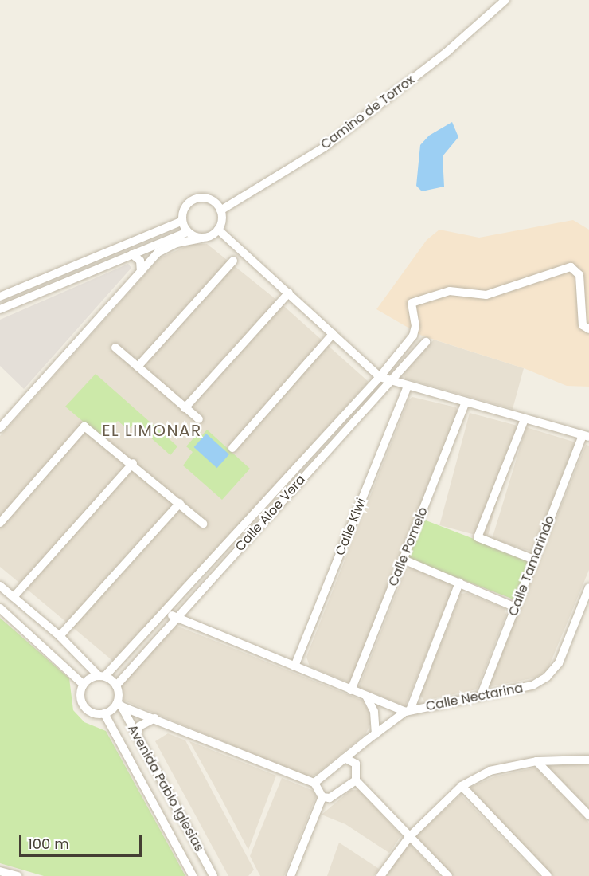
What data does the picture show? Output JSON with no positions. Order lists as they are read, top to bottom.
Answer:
{
  "streets": {
    "street": [
      "Camino de Torrox",
      "Calle Aloe Vera",
      "Calle Kiwi",
      "Calle Pomelo",
      "Calle Tamarindo",
      "Calle Nectarina",
      "Avenida Pablo Iglesias"
    ]
  },
  "crossings": [
    ["Calle Aloe Vera", "Avenida Pablo Iglesias"],
    ["Calle Tamarindo", "Calle Nectarina"]
  ],
  "districts": ["EL LIMONAR"],
  "scale_bar": "100 m"
}
